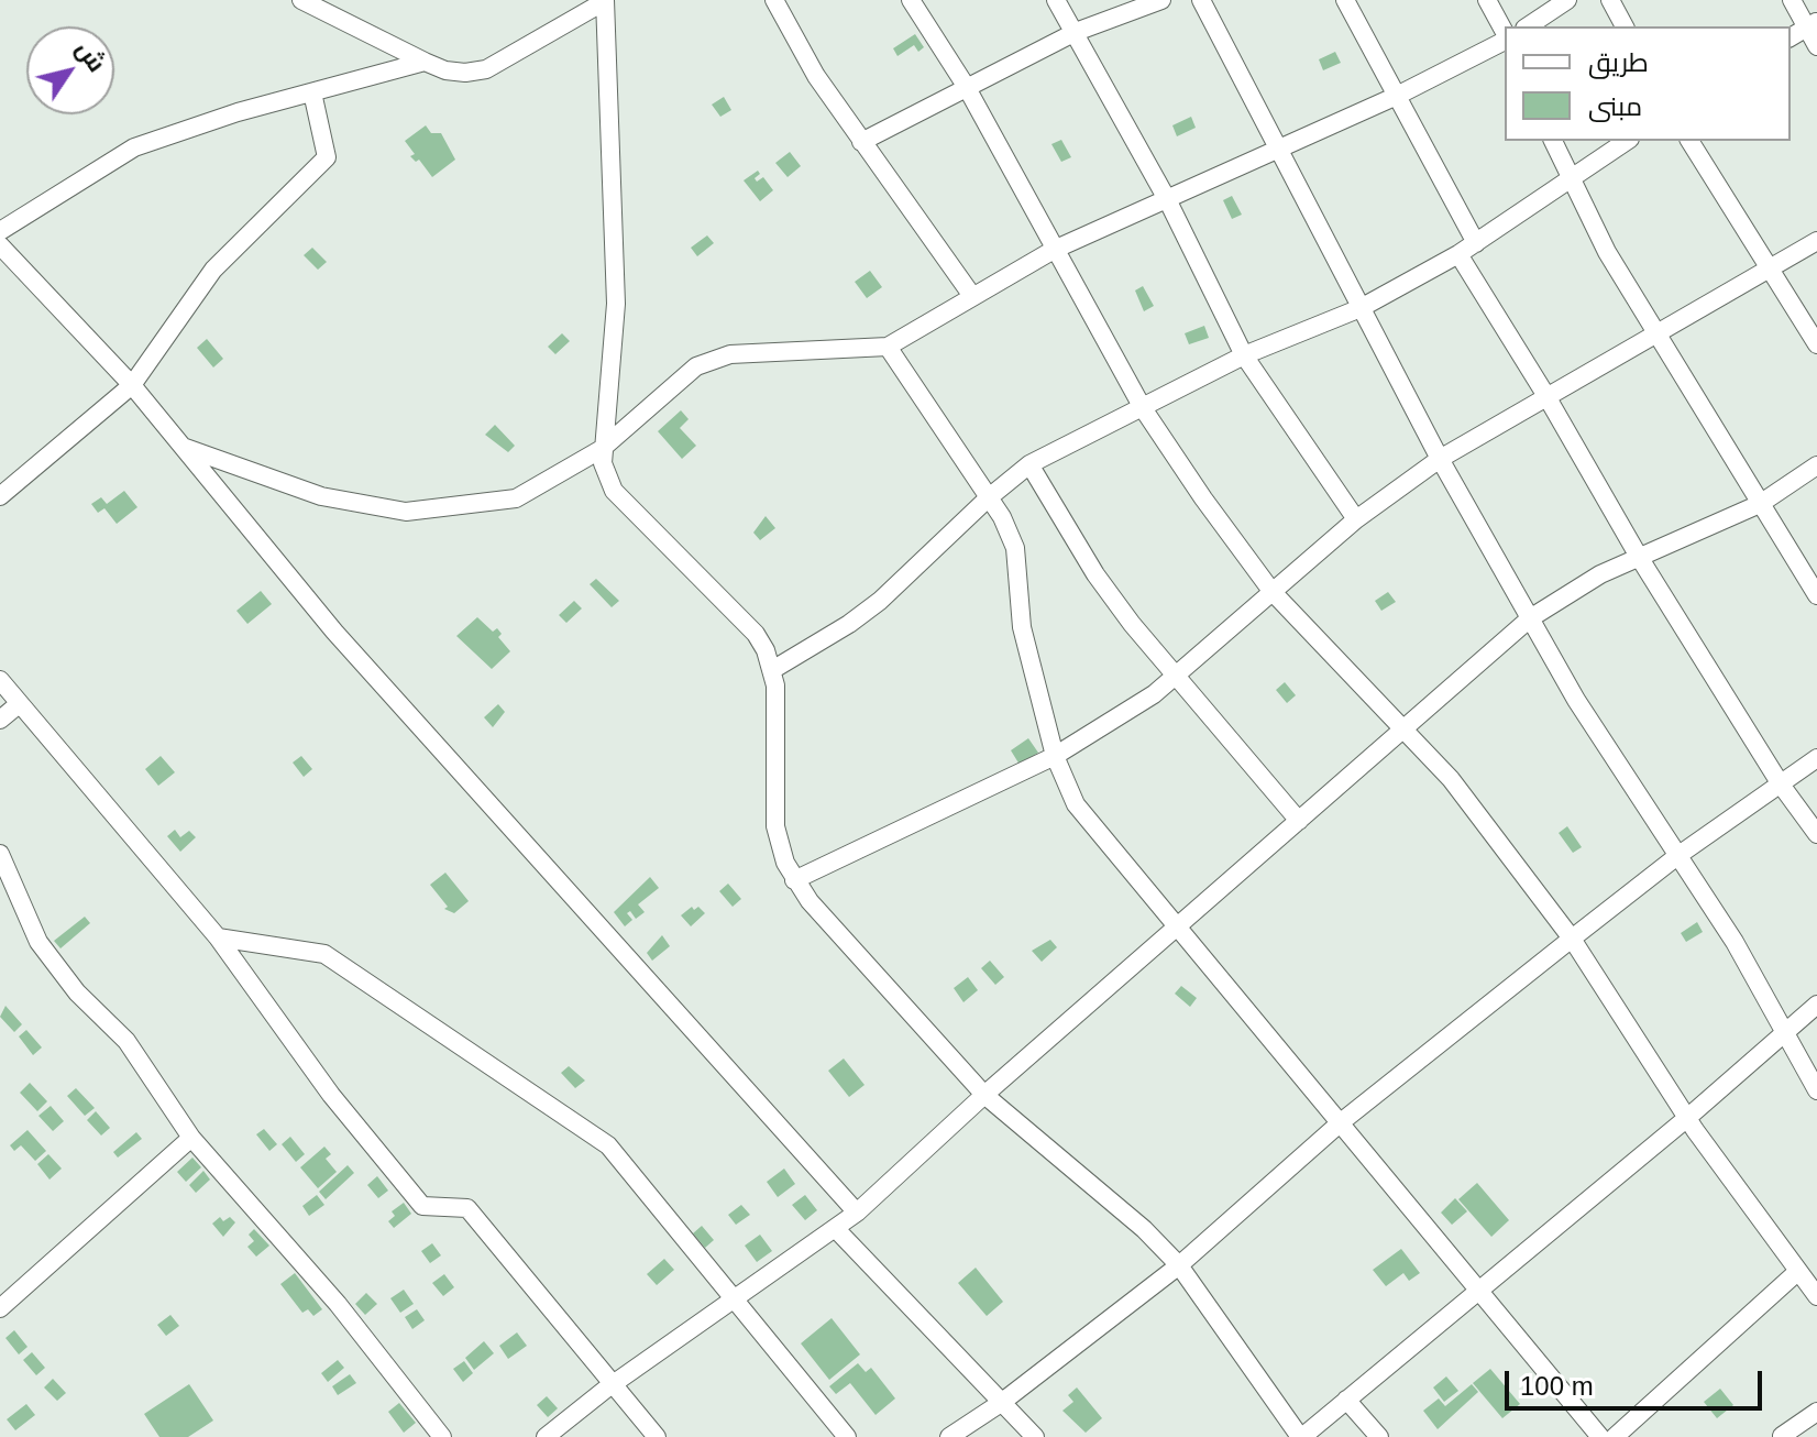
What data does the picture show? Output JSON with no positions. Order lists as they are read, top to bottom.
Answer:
{
  "legend": ["طريق", "مبنى"],
  "scale_bar": "100 m",
  "north": "top right"
}
